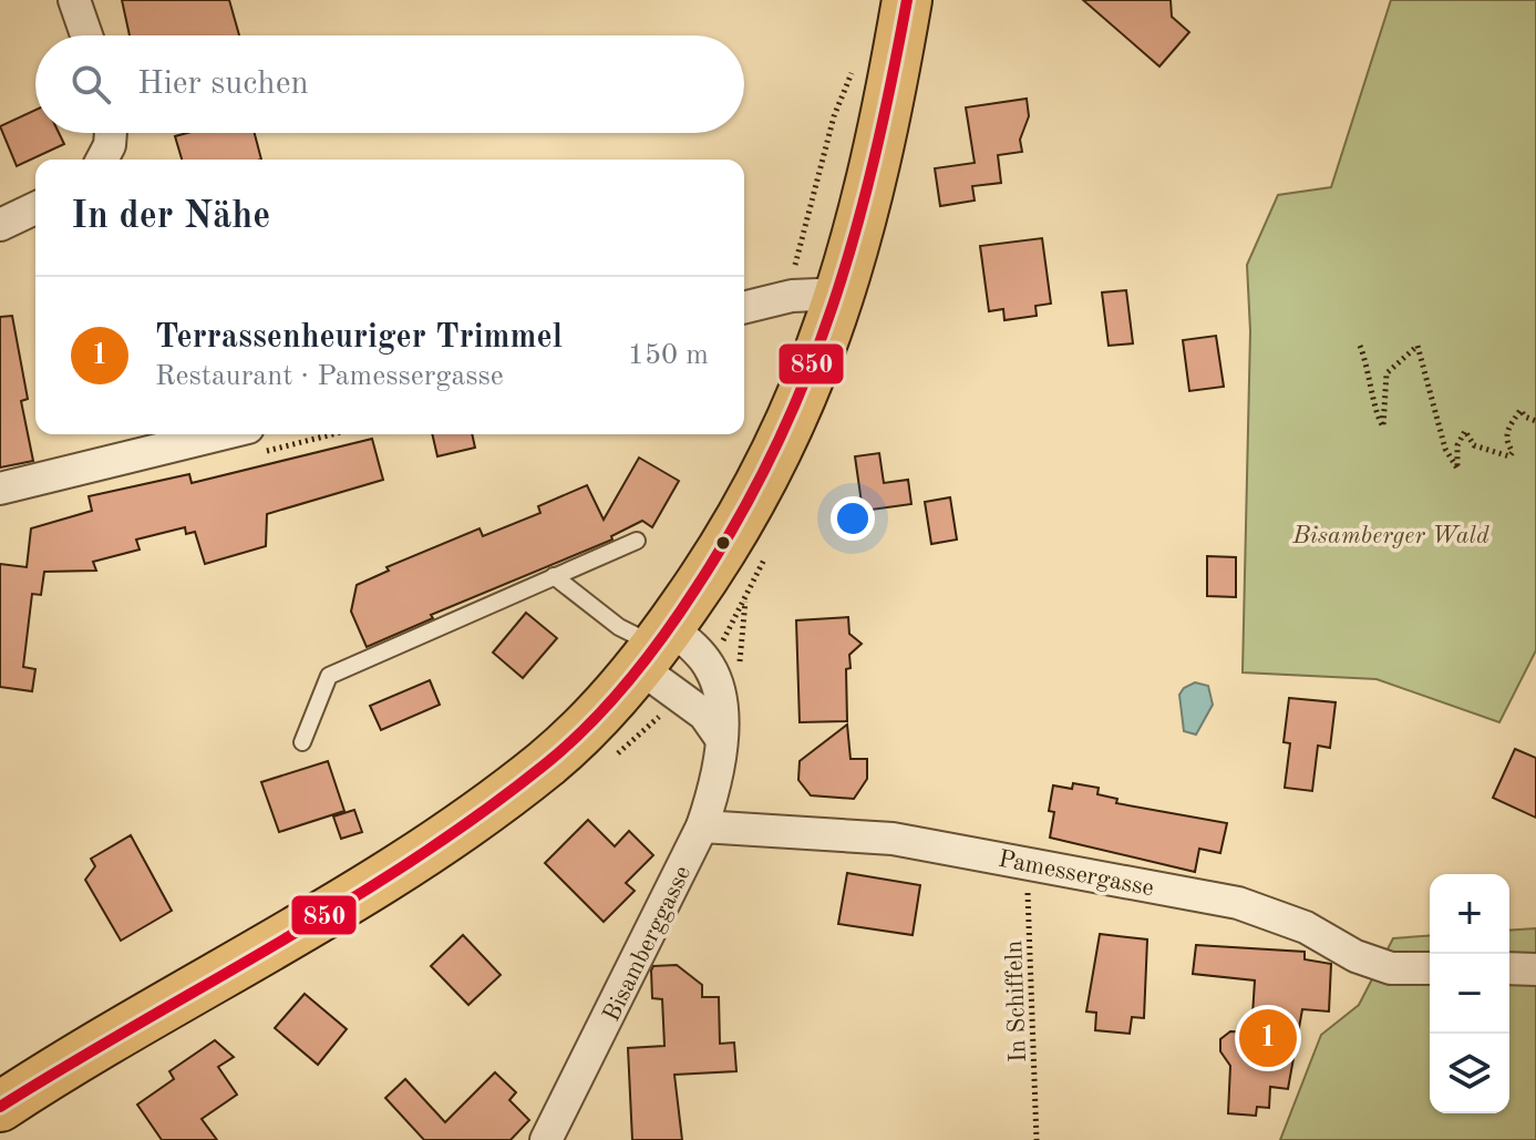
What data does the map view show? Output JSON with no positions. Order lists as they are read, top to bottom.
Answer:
{
  "streets": {
    "street": ["Pamessergasse", "Bisamberggasse"],
    "path": ["In Schiffeln"]
  },
  "crossings": [
    ["Pamessergasse", "Bisamberggasse"],
    ["Pamessergasse", "In Schiffeln"]
  ],
  "parks": ["Bisamberger Wald"],
  "lines": ["transit line 850"],
  "page": {
    "search": "Hier suchen",
    "heading": "In der Nähe",
    "list": [
      {
        "mark": "1",
        "name": "Terrassenheuriger Trimmel",
        "note": "Restaurant · Pamessergasse",
        "value": "150 m"
      }
    ],
    "map_buttons": ["+", "−"],
    "pins": "1"
  }
}
